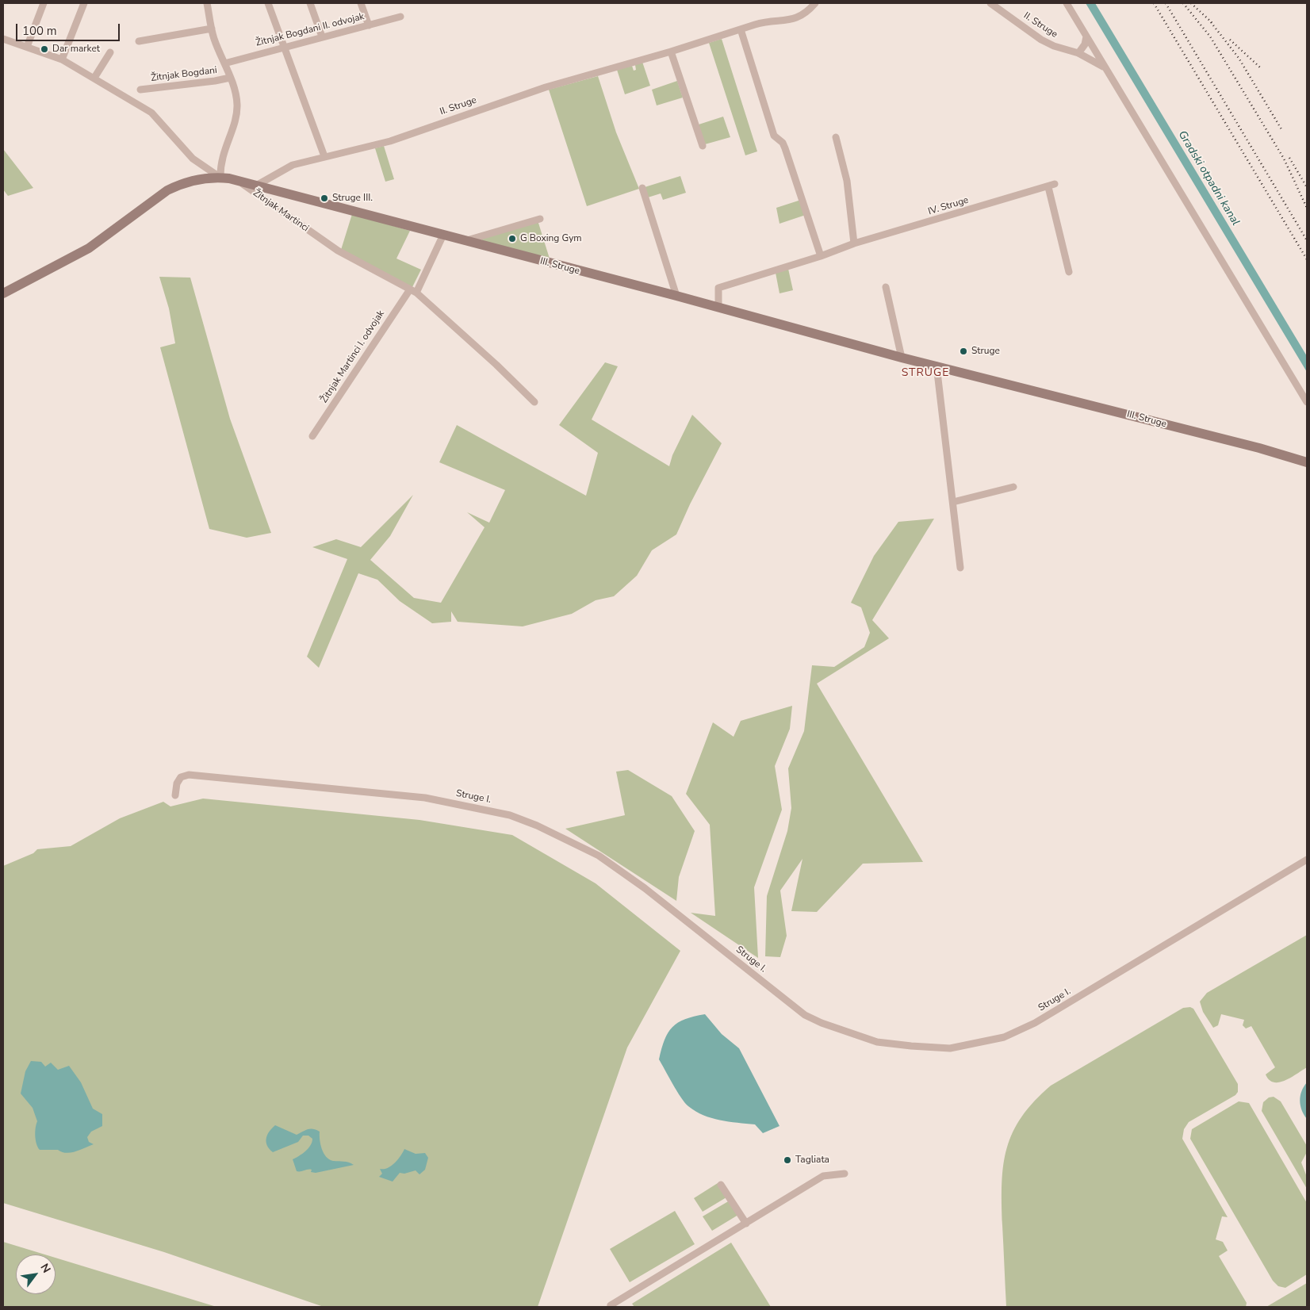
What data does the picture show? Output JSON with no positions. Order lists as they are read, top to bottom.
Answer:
{
  "streets": {
    "street": [
      "II. Struge",
      "Žitnjak Bogdani II. odvojak",
      "Žitnjak Bogdani",
      "IV. Struge",
      "Žitnjak Martinci",
      "III. Struge",
      "Žitnjak Martinci I. odvojak",
      "Struge I."
    ]
  },
  "crossings": [
    ["II. Struge", "III. Struge"],
    ["Žitnjak Bogdani II. odvojak", "Žitnjak Bogdani"],
    ["Žitnjak Bogdani", "Žitnjak Martinci"],
    ["IV. Struge", "III. Struge"],
    ["Žitnjak Martinci", "III. Struge"],
    ["Žitnjak Martinci", "Žitnjak Martinci I. odvojak"]
  ],
  "districts": ["STRUGE"],
  "water": ["Gradski otpadni kanal"],
  "places": [
    "Dar market",
    "Struge III.",
    "G Boxing Gym",
    "Struge",
    "Tagliata"
  ],
  "scale_bar": "100 m",
  "north": "top right"
}
